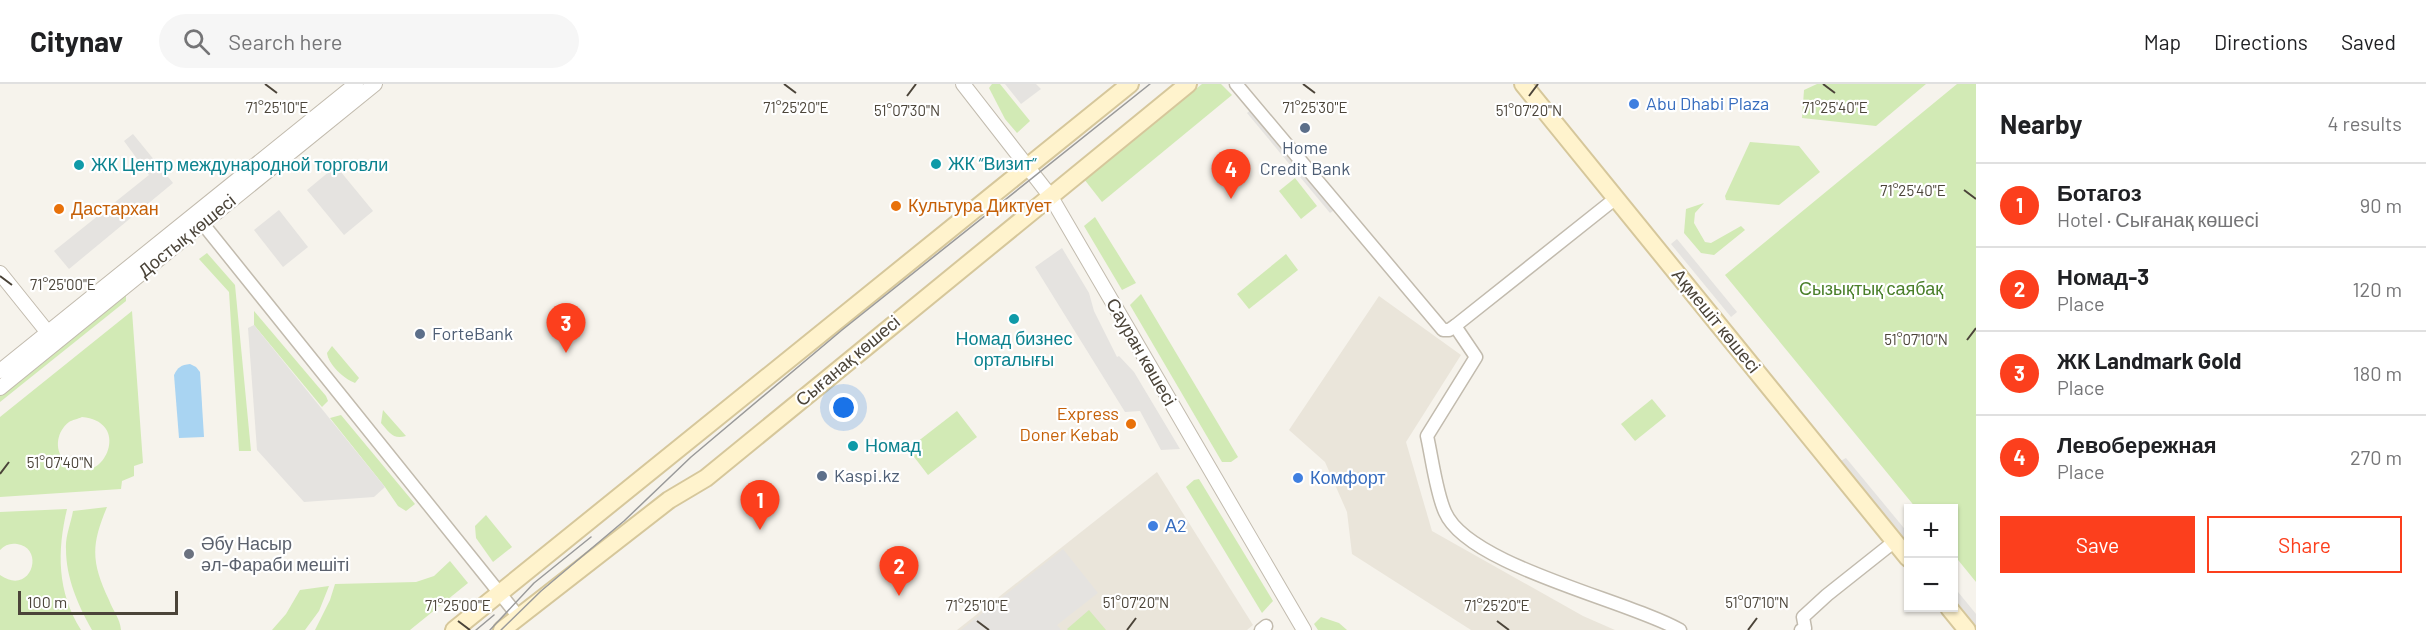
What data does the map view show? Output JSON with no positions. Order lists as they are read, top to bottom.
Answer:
{
  "streets": {
    "main road": ["Ақмешіт көшесі", "Сығанақ көшесі"],
    "street": ["Достық көшесі", "Сауран көшесі"]
  },
  "crossings": [
    ["Сауран көшесі", "Сығанақ көшесі"]
  ],
  "parks": ["Сызықтық саябақ"],
  "places": [
    "Abu Dhabi Plaza",
    "Home Credit Bank",
    "ЖК “Визит”",
    "ЖК Центр международной торговли",
    "Культура Диктует",
    "Дастархан",
    "Номад бизнес орталығы",
    "ForteBank",
    "Express Doner Kebab",
    "Номад",
    "Kaspi.kz",
    "Комфорт",
    "А2",
    "Әбу Насыр әл-Фараби мешіті"
  ],
  "scale_bar": "100 m",
  "page": {
    "header": "Citynav",
    "search": "Search here",
    "nav": ["Map", "Directions", "Saved"],
    "heading": ["Nearby", "4 results"],
    "pins": [
      "4",
      "3",
      "1",
      "2"
    ],
    "list": [
      {
        "mark": "1",
        "name": "Ботагоз",
        "note": "Hotel · Сығанақ көшесі",
        "value": "90 m"
      },
      {
        "mark": "2",
        "name": "Номад-3",
        "note": "Place",
        "value": "120 m"
      },
      {
        "mark": "3",
        "name": "ЖК Landmark Gold",
        "note": "Place",
        "value": "180 m"
      },
      {
        "mark": "4",
        "name": "Левобережная",
        "note": "Place",
        "value": "270 m"
      }
    ],
    "buttons": ["Save", "Share"],
    "map_buttons": ["+", "−"],
    "scale": "100 m"
  },
  "coordinates": [
    "71°25'10\"E",
    "71°25'20\"E",
    "71°25'30\"E",
    "71°25'40\"E",
    "51°07'30\"N",
    "51°07'20\"N",
    "71°25'00\"E",
    "51°07'10\"N",
    "51°07'40\"N"
  ]
}
